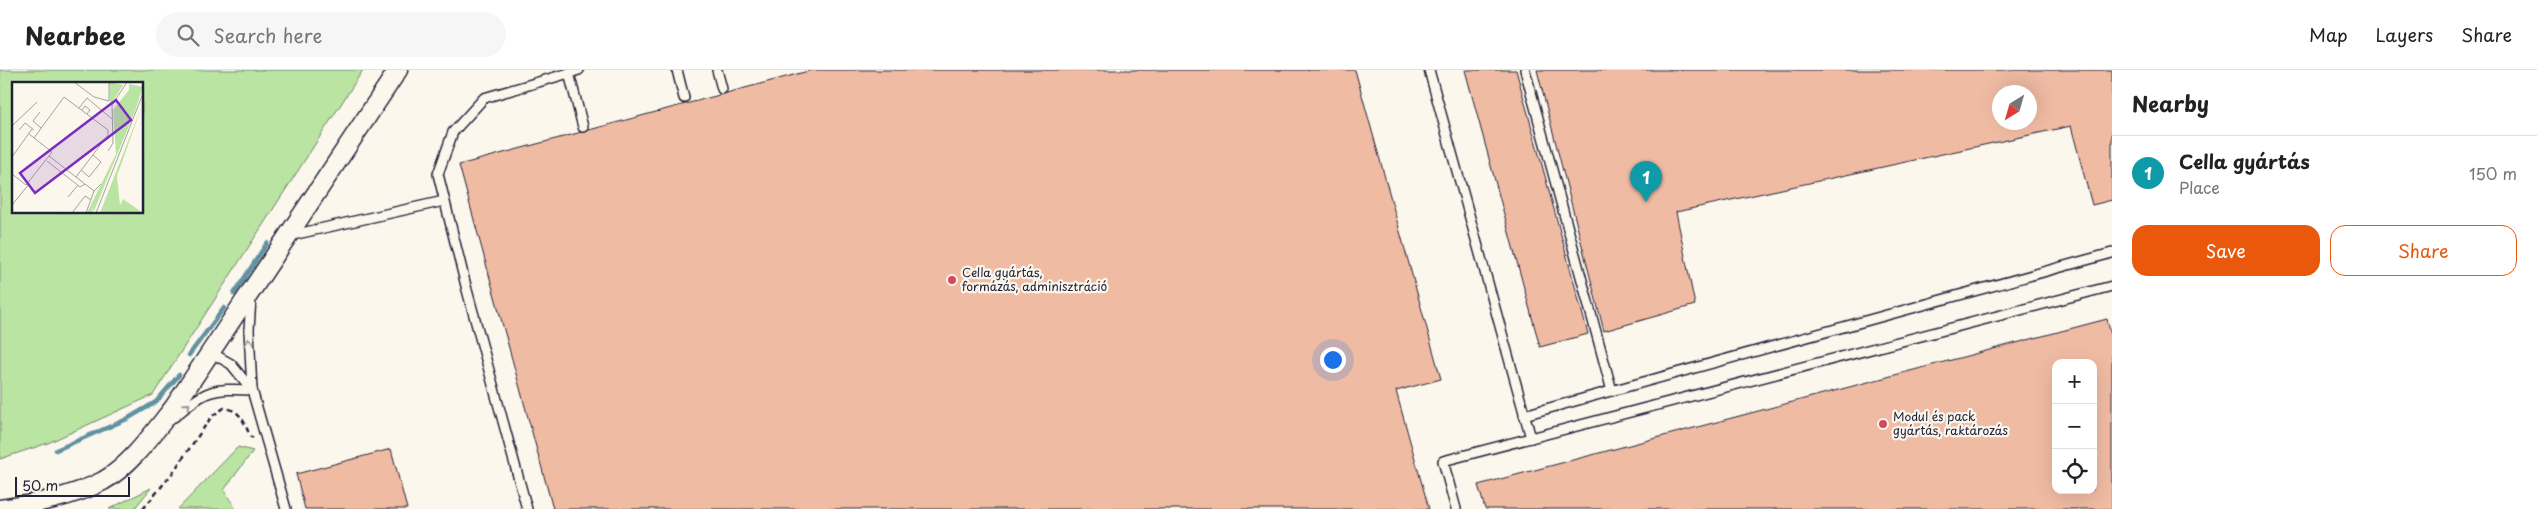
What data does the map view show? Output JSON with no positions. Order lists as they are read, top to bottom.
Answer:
{
  "places": ["Cella gyártás, formázás, adminisztráció", "Modul és pack gyártás, raktározás"],
  "scale_bar": "50 m",
  "north": "bottom left",
  "page": {
    "header": "Nearbee",
    "search": "Search here",
    "nav": ["Map", "Layers", "Share"],
    "heading": "Nearby",
    "list": [
      {
        "mark": "1",
        "name": "Cella gyártás",
        "note": "Place",
        "value": "150 m"
      }
    ],
    "pins": "1",
    "buttons": ["Save", "Share"],
    "map_buttons": ["+", "−"],
    "scale": "50 m"
  }
}
